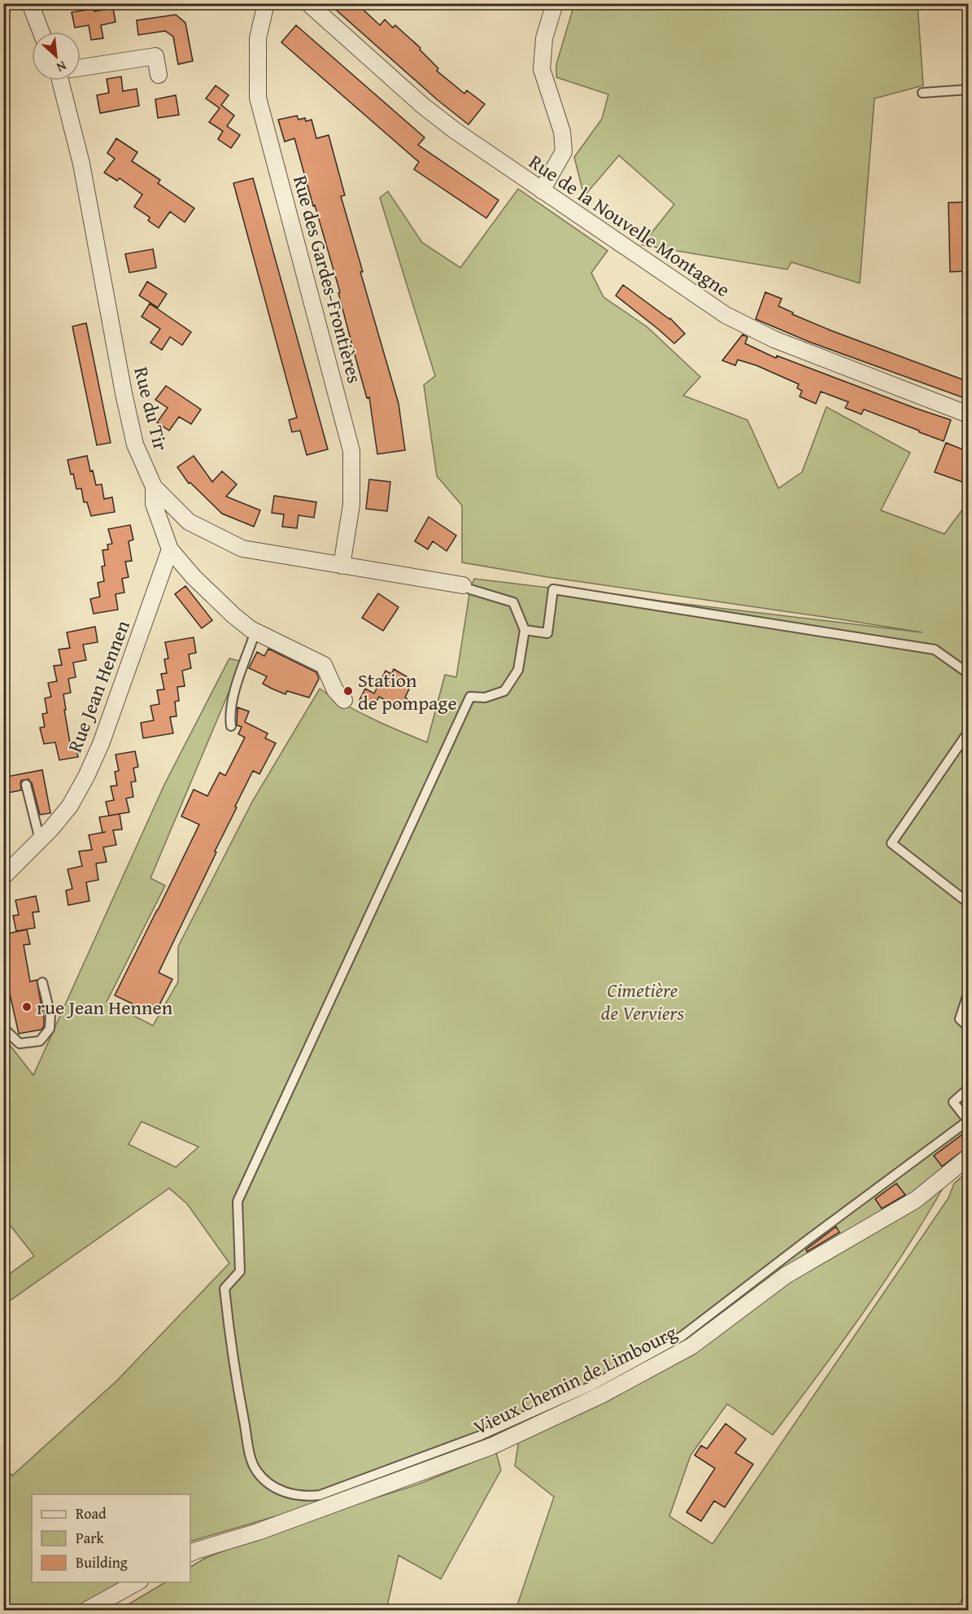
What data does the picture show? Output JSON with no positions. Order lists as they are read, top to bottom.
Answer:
{
  "streets": {
    "street": [
      "Rue de la Nouvelle Montagne",
      "Rue des Gardes-Frontières",
      "Rue du Tir",
      "Rue Jean Hennen",
      "Vieux Chemin de Limbourg"
    ]
  },
  "crossings": [
    ["Rue des Gardes-Frontières", "Rue du Tir"]
  ],
  "parks": ["Cimetière de Verviers"],
  "places": ["Station de pompage", "rue Jean Hennen"],
  "legend": ["Road", "Park", "Building"],
  "north": "bottom right"
}
